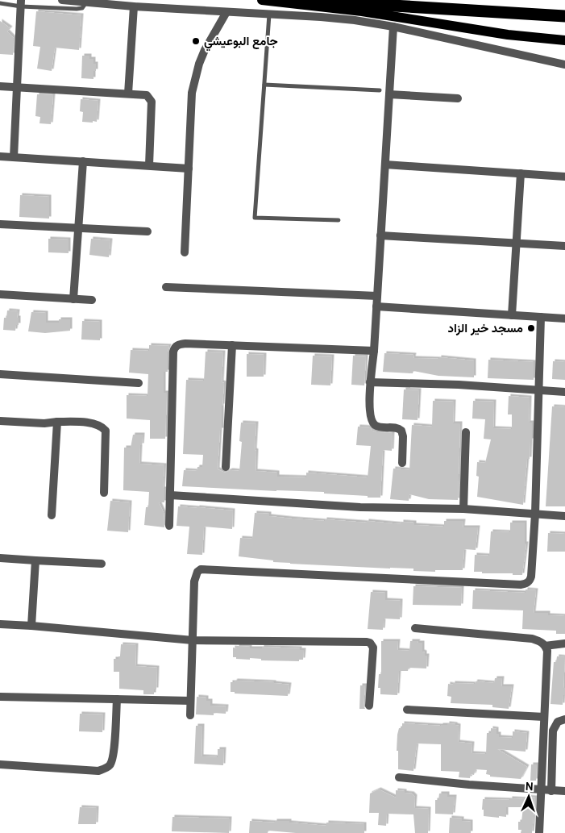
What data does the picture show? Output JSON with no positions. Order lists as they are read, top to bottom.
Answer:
{
  "places": ["جامع البوعيشي", "مسجد خير الزاد"],
  "north": "top"
}
